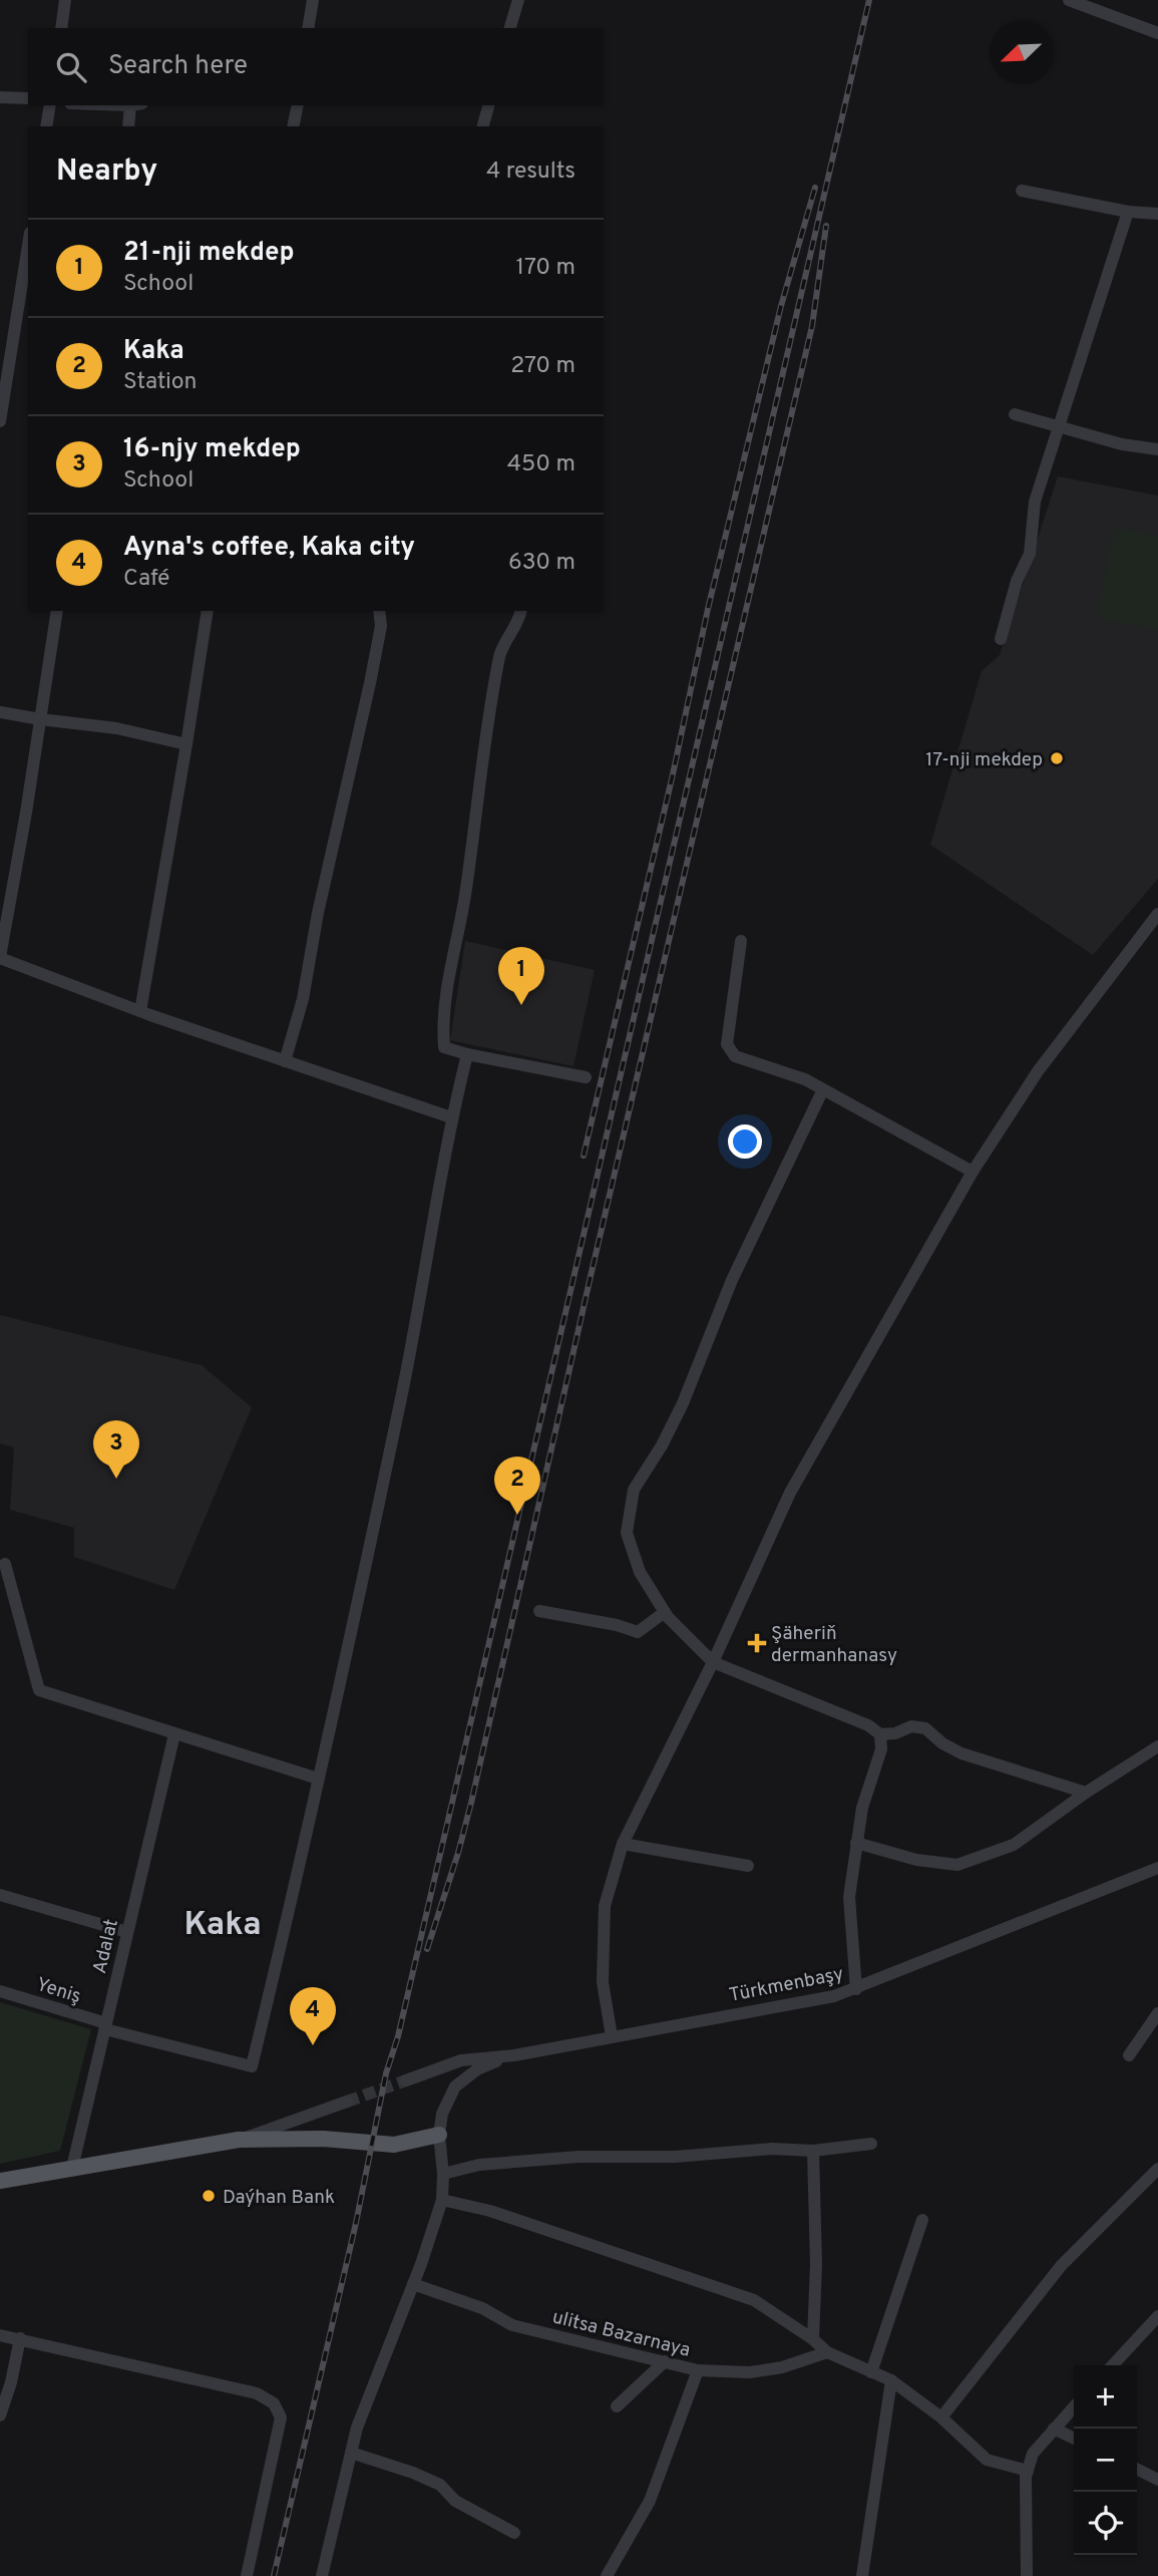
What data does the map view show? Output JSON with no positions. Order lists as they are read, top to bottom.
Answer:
{
  "streets": {
    "street": [
      "Adalat",
      "Türkmenbaşy",
      "Yeniş",
      "ulitsa Bazarnaya"
    ]
  },
  "crossings": [
    ["Adalat", "Yeniş"]
  ],
  "districts": ["Kaka"],
  "places": {
    "other": ["17-nji mekdep", "Daýhan Bank"],
    "health": ["Şäheriň dermanhanasy"]
  },
  "north": "bottom left",
  "page": {
    "search": "Search here",
    "heading": ["Nearby", "4 results"],
    "list": [
      {
        "mark": "1",
        "name": "21-nji mekdep",
        "note": "School",
        "value": "170 m"
      },
      {
        "mark": "2",
        "name": "Kaka",
        "note": "Station",
        "value": "270 m"
      },
      {
        "mark": "3",
        "name": "16-njy mekdep",
        "note": "School",
        "value": "450 m"
      },
      {
        "mark": "4",
        "name": "Ayna's coffee, Kaka city",
        "note": "Café",
        "value": "630 m"
      }
    ],
    "pins": [
      "1",
      "3",
      "2",
      "4"
    ],
    "map_buttons": ["+", "−"]
  }
}
